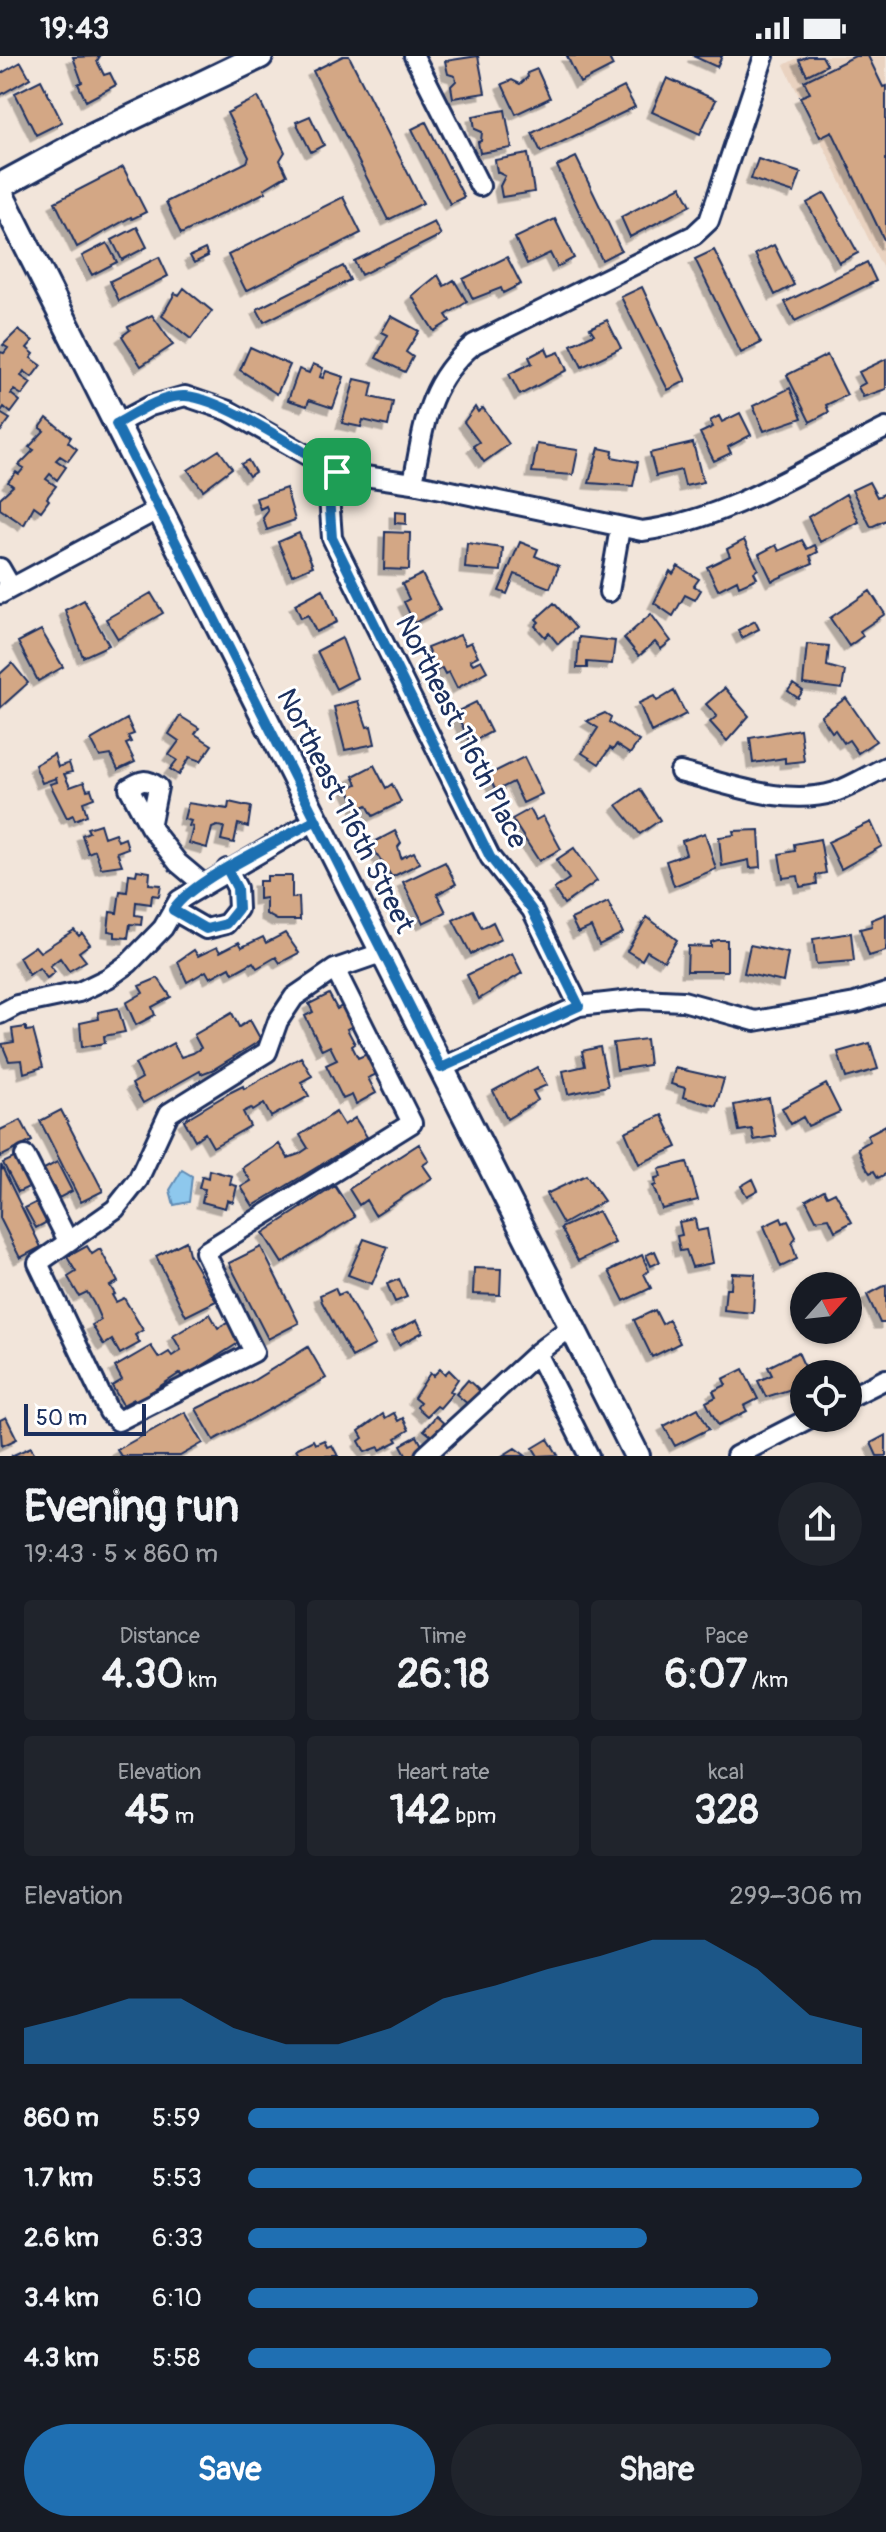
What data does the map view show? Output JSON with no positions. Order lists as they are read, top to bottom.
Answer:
{
  "streets": {
    "street": ["Northeast 116th Place", "Northeast 116th Street"]
  },
  "scale_bar": "50 m",
  "north": "top right",
  "page": {
    "status": "19:43",
    "scale": "50 m",
    "heading": ["Evening run", "19:43 · 5 × 860 m"],
    "stats": [
      ["Distance", "4.30 km"],
      ["Time", "26:18"],
      ["Pace", "6:07 /km"],
      ["Elevation", "45 m"],
      ["Heart rate", "142 bpm"],
      ["kcal", "328"]
    ],
    "chart": ["Elevation", "299–306 m"],
    "list": [
      {
        "name": "860 m",
        "note": "5:59"
      },
      {
        "name": "1.7 km",
        "note": "5:53"
      },
      {
        "name": "2.6 km",
        "note": "6:33"
      },
      {
        "name": "3.4 km",
        "note": "6:10"
      },
      {
        "name": "4.3 km",
        "note": "5:58"
      }
    ],
    "buttons": ["Save", "Share"]
  }
}
